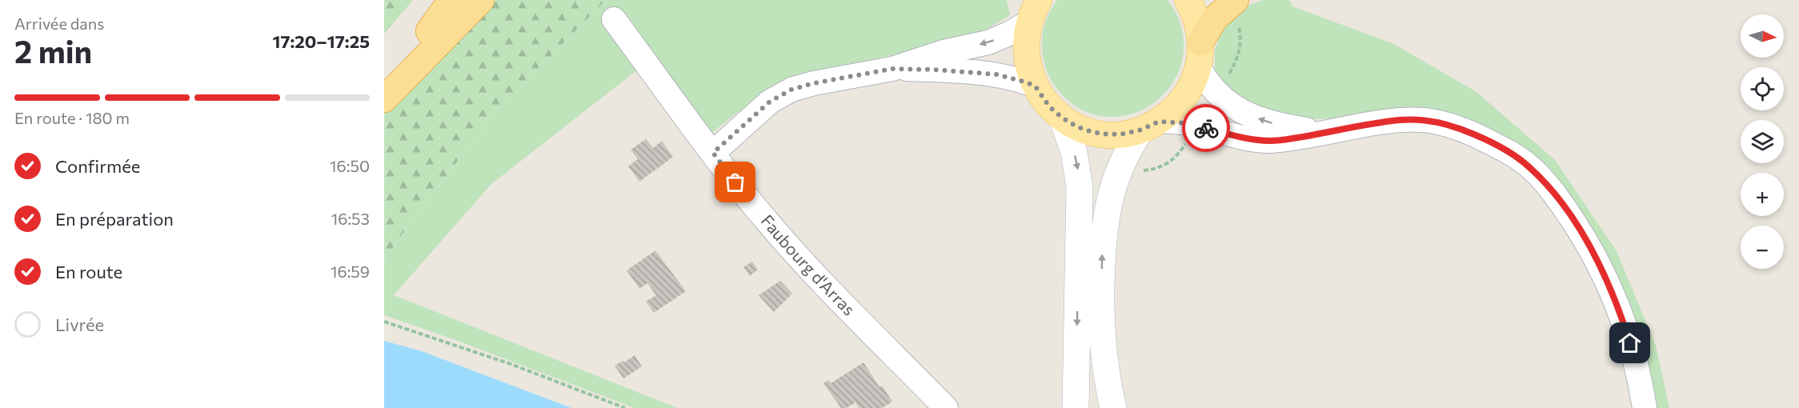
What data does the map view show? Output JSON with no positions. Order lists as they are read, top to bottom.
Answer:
{
  "streets": {
    "street": ["Faubourg d'Arras"]
  },
  "north": "right",
  "page": {
    "heading": ["2 min", "Arrivée dans", "17:20–17:25"],
    "map_buttons": ["+", "−"],
    "bar": "En route · 180 m",
    "list": [
      ["Confirmée", "16:50"],
      ["En préparation", "16:53"],
      ["En route", "16:59"],
      "Livrée"
    ]
  }
}
